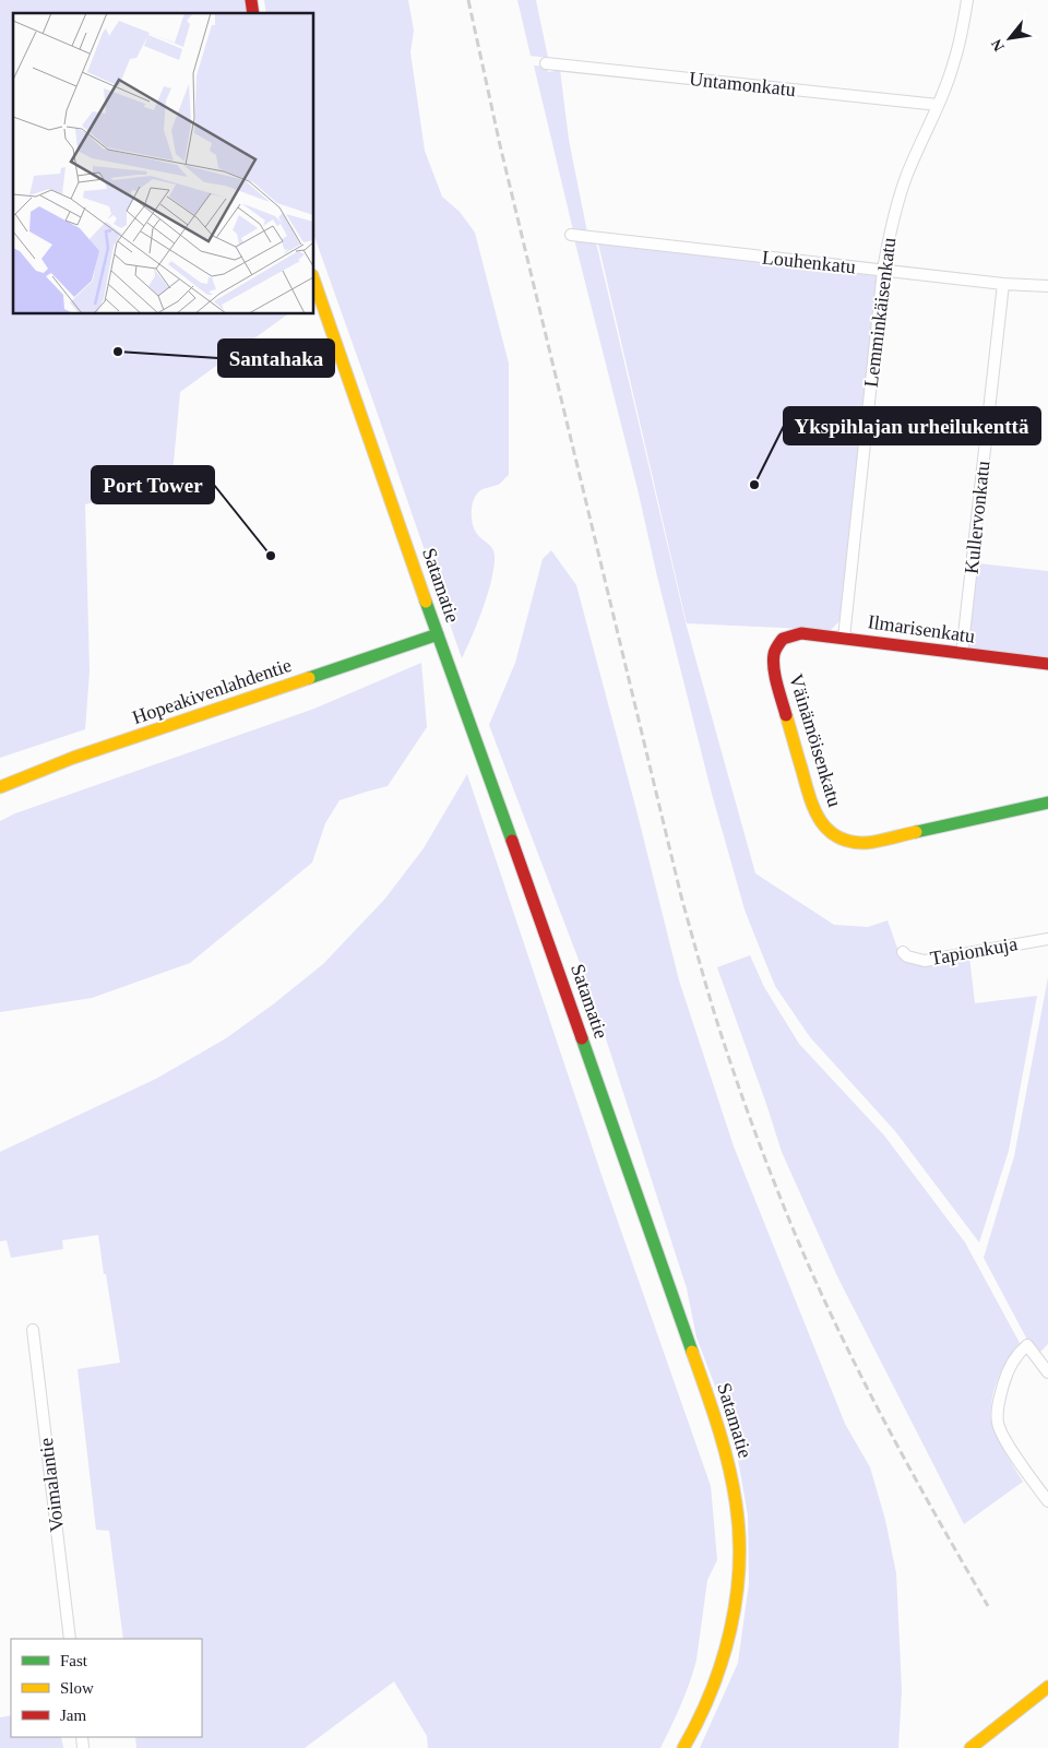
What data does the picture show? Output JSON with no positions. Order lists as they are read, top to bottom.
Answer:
{
  "streets": {
    "main road": [
      "Satamatie",
      "Ilmarisenkatu",
      "Hopeakivenlahdentie",
      "Väinämöisenkatu"
    ],
    "street": [
      "Untamonkatu",
      "Louhenkatu",
      "Lemminkäisenkatu",
      "Kullervonkatu",
      "Tapionkuja",
      "Voimalantie"
    ]
  },
  "crossings": [
    ["Untamonkatu", "Lemminkäisenkatu"],
    ["Louhenkatu", "Lemminkäisenkatu"],
    ["Louhenkatu", "Kullervonkatu"],
    ["Lemminkäisenkatu", "Ilmarisenkatu"],
    ["Kullervonkatu", "Ilmarisenkatu"],
    ["Satamatie", "Hopeakivenlahdentie"],
    ["Ilmarisenkatu", "Väinämöisenkatu"]
  ],
  "places": ["Santahaka", "Ykspihlajan urheilukenttä", "Port Tower"],
  "legend": ["Fast", "Slow", "Jam"],
  "north": "bottom left"
}
